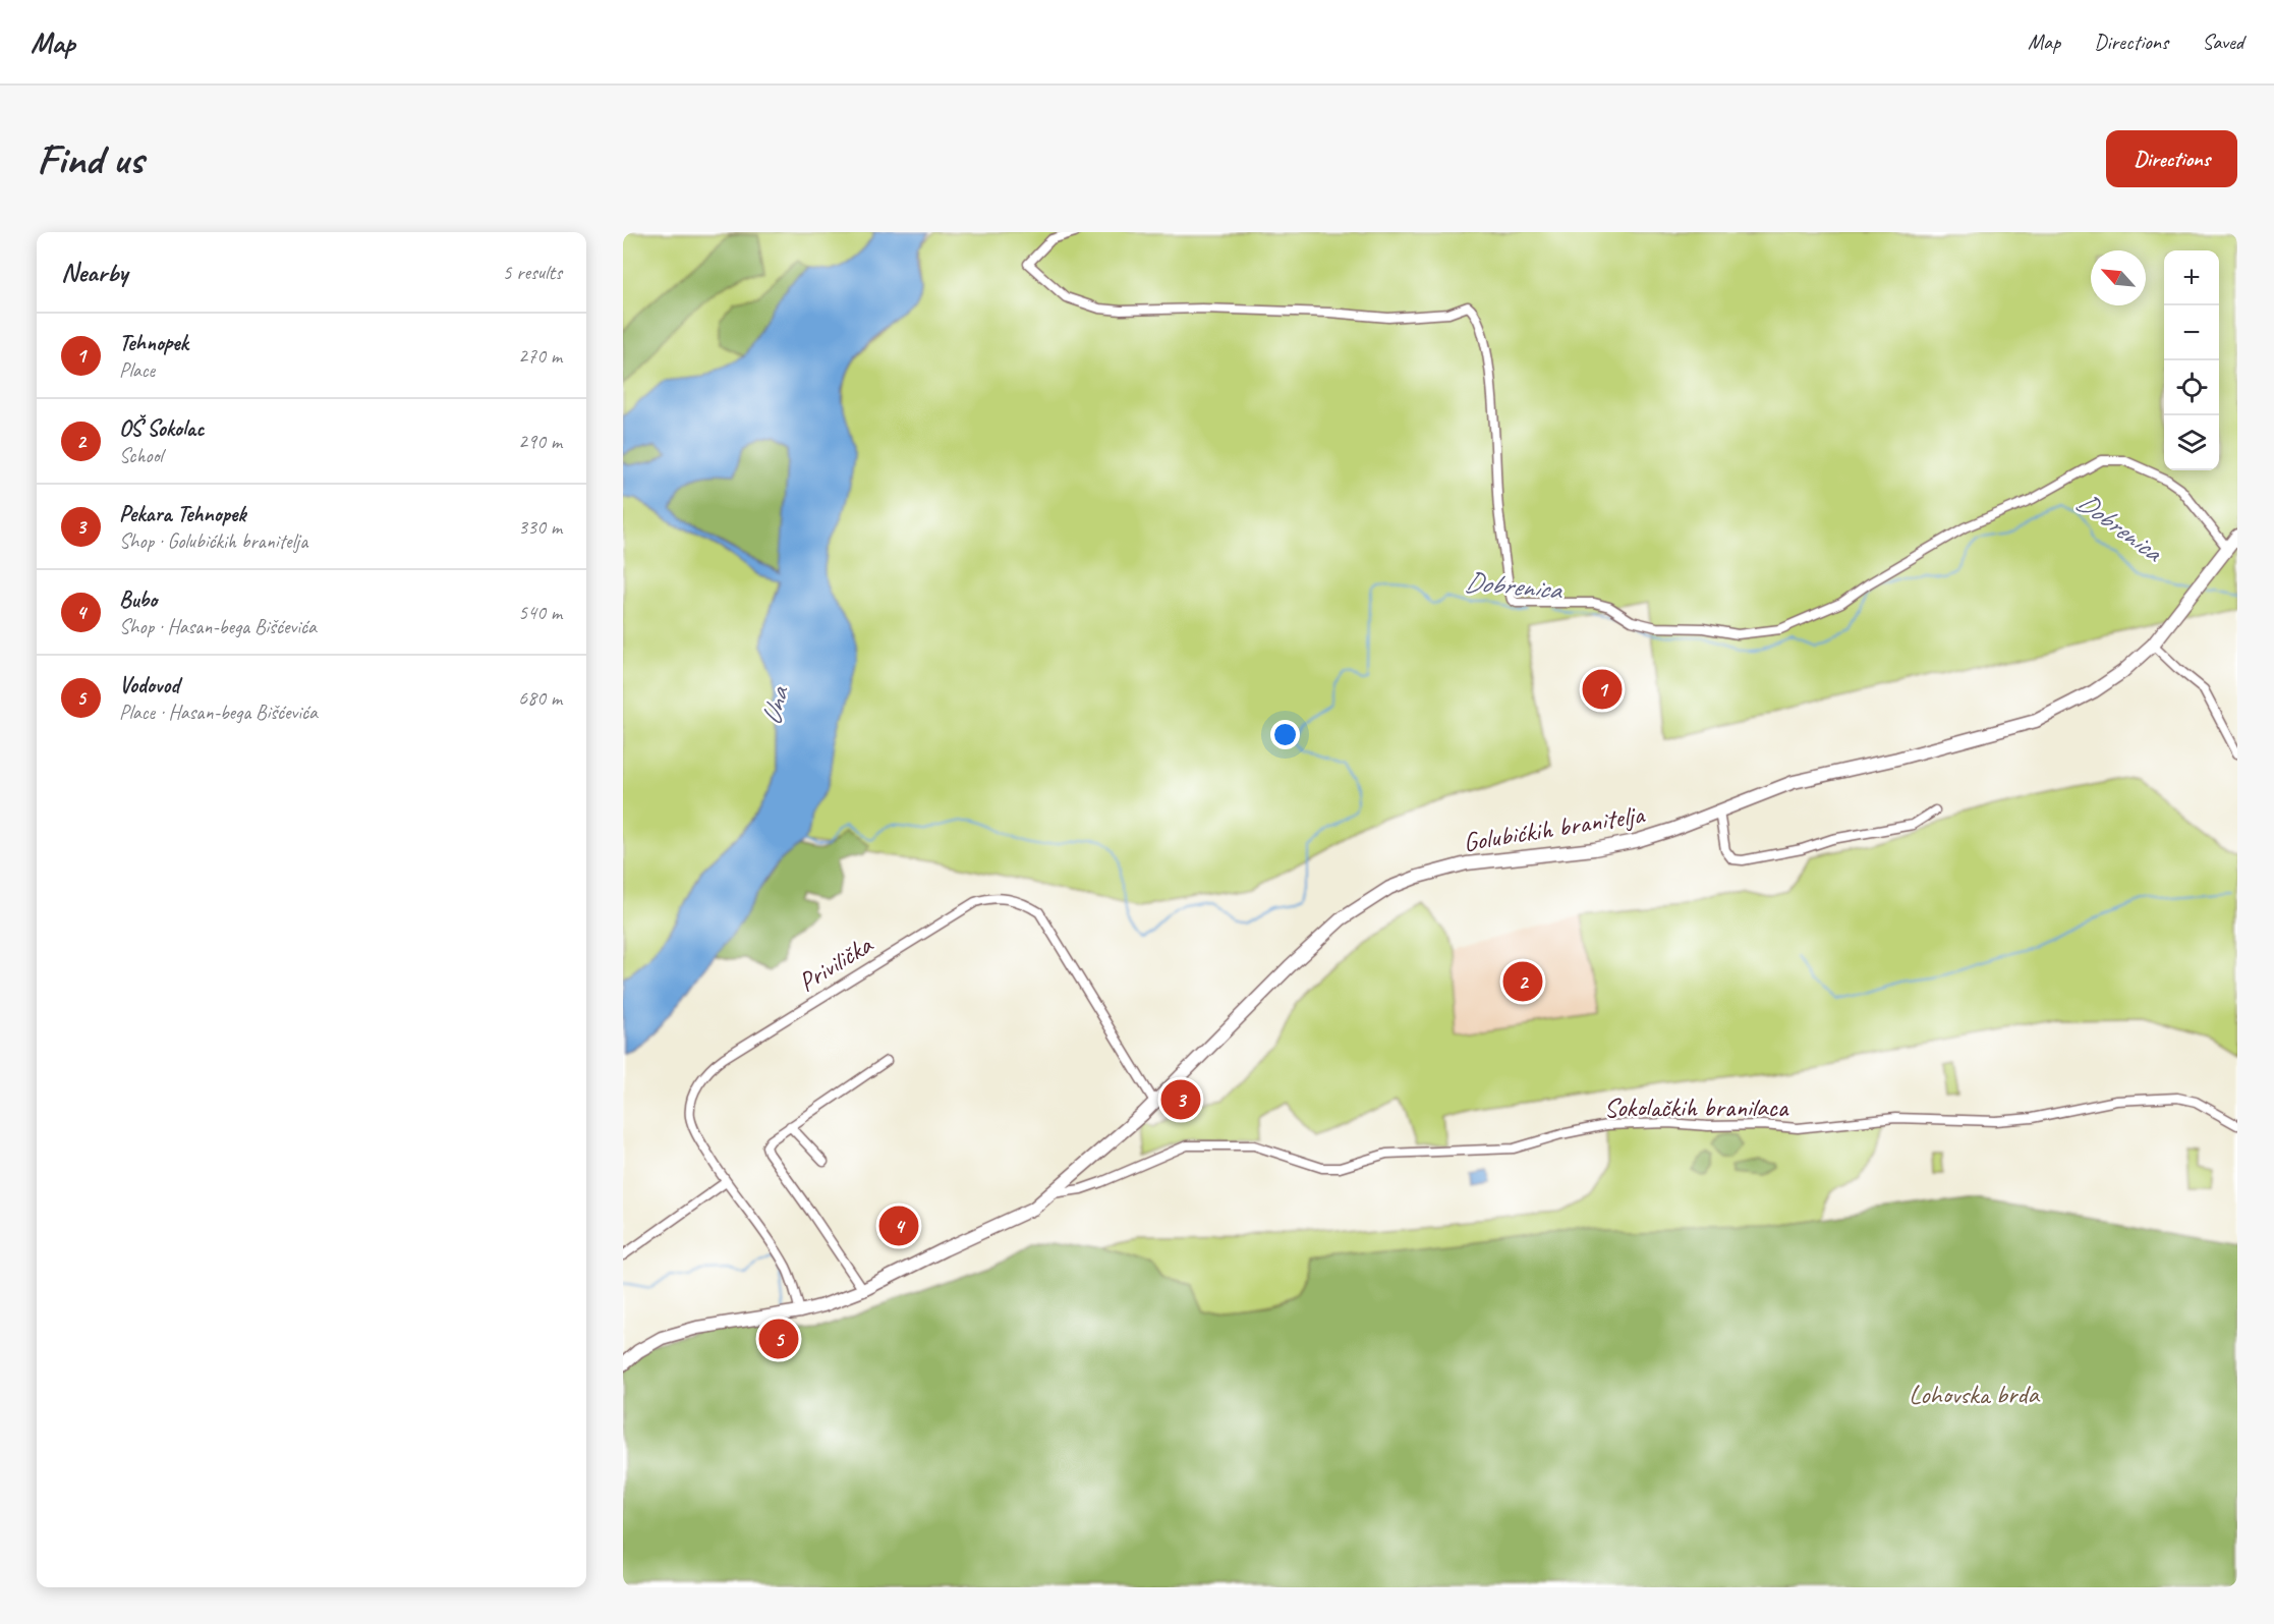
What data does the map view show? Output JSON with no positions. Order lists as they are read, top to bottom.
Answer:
{
  "streets": {
    "street": ["Golubićkih branitelja", "Privilička", "Sokolačkih branilaca"]
  },
  "crossings": [
    ["Golubićkih branitelja", "Privilička"],
    ["Golubićkih branitelja", "Sokolačkih branilaca"]
  ],
  "water": ["Dobrenica", "Una"],
  "parks": ["Lohovska brda"],
  "north": "top left",
  "page": {
    "header": "Map",
    "nav": ["Map", "Directions", "Saved"],
    "buttons": "Directions",
    "title": "Find us",
    "heading": ["Nearby", "5 results"],
    "map_buttons": ["+", "−"],
    "list": [
      {
        "mark": "1",
        "name": "Tehnopek",
        "note": "Place",
        "value": "270 m"
      },
      {
        "mark": "2",
        "name": "OŠ Sokolac",
        "note": "School",
        "value": "290 m"
      },
      {
        "mark": "3",
        "name": "Pekara Tehnopek",
        "note": "Shop · Golubićkih branitelja",
        "value": "330 m"
      },
      {
        "mark": "4",
        "name": "Bubo",
        "note": "Shop · Hasan-bega Bišćevića",
        "value": "540 m"
      },
      {
        "mark": "5",
        "name": "Vodovod",
        "note": "Place · Hasan-bega Bišćevića",
        "value": "680 m"
      }
    ],
    "pins": [
      "1",
      "2",
      "3",
      "4",
      "5"
    ]
  }
}
